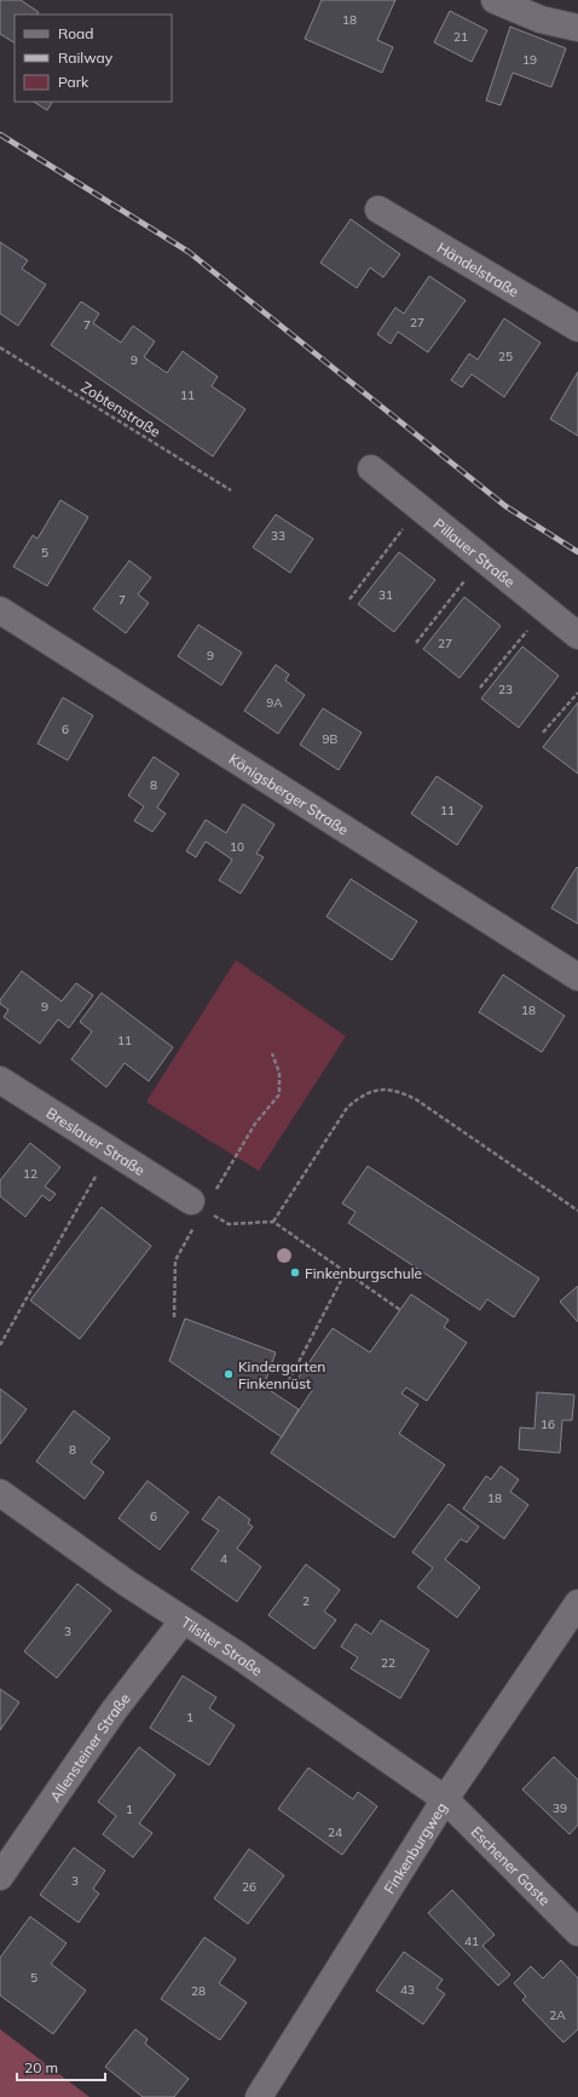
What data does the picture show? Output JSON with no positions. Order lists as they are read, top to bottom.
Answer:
{
  "streets": {
    "street": [
      "Händelstraße",
      "Pillauer Straße",
      "Königsberger Straße",
      "Breslauer Straße",
      "Tilsiter Straße",
      "Allensteiner Straße",
      "Finkenburgweg",
      "Eschener Gaste"
    ],
    "path": ["Zobtenstraße"]
  },
  "crossings": [
    ["Tilsiter Straße", "Allensteiner Straße"],
    ["Tilsiter Straße", "Finkenburgweg"],
    ["Tilsiter Straße", "Eschener Gaste"],
    ["Finkenburgweg", "Eschener Gaste"]
  ],
  "places": ["Finkenburgschule", "Kindergarten Finkennüst"],
  "house_numbers": [
    "18",
    "21",
    "19",
    "27",
    "7",
    "25",
    "9",
    "11",
    "33",
    "5",
    "31",
    "7",
    "27",
    "9",
    "23",
    "9A",
    "6",
    "9B",
    "8",
    "11",
    "10",
    "9",
    "18",
    "11",
    "12",
    "16",
    "8",
    "18",
    "6",
    "4",
    "2",
    "3",
    "22",
    "1",
    "39",
    "1",
    "24",
    "3",
    "26",
    "41",
    "5",
    "43",
    "28",
    "2A"
  ],
  "legend": ["Road", "Railway", "Park"],
  "scale_bar": "20 m"
}
